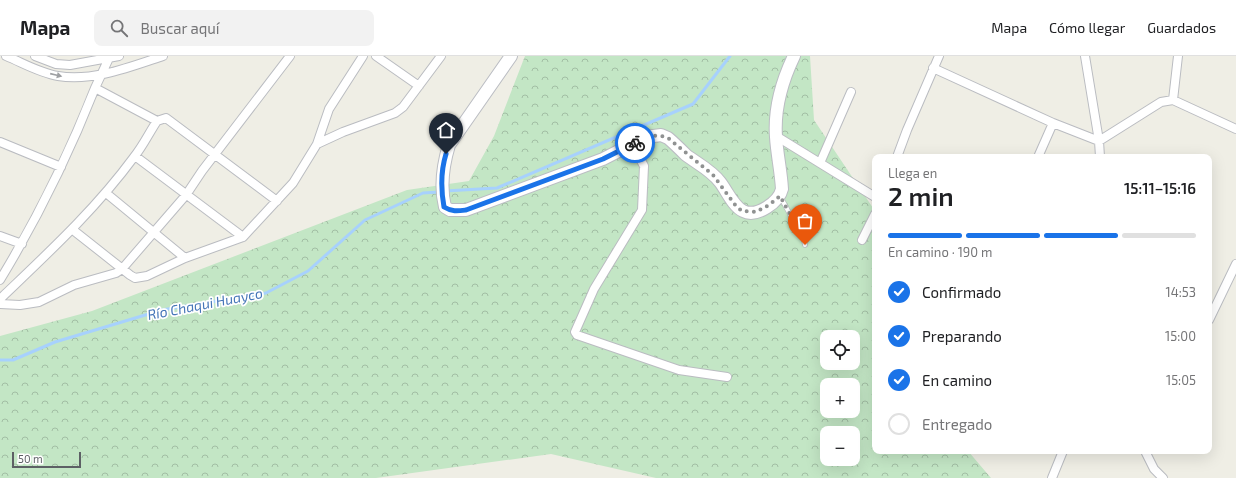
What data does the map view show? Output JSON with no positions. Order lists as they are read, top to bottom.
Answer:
{
  "water": ["Río Chaqui Huayco"],
  "scale_bar": "50 m",
  "page": {
    "header": "Mapa",
    "search": "Buscar aquí",
    "nav": ["Mapa", "Cómo llegar", "Guardados"],
    "heading": ["2 min", "Llega en", "15:11–15:16"],
    "bar": "En camino · 190 m",
    "list": [
      ["Confirmado", "14:53"],
      ["Preparando", "15:00"],
      ["En camino", "15:05"],
      "Entregado"
    ],
    "map_buttons": ["+", "−"],
    "scale": "50 m"
  }
}
